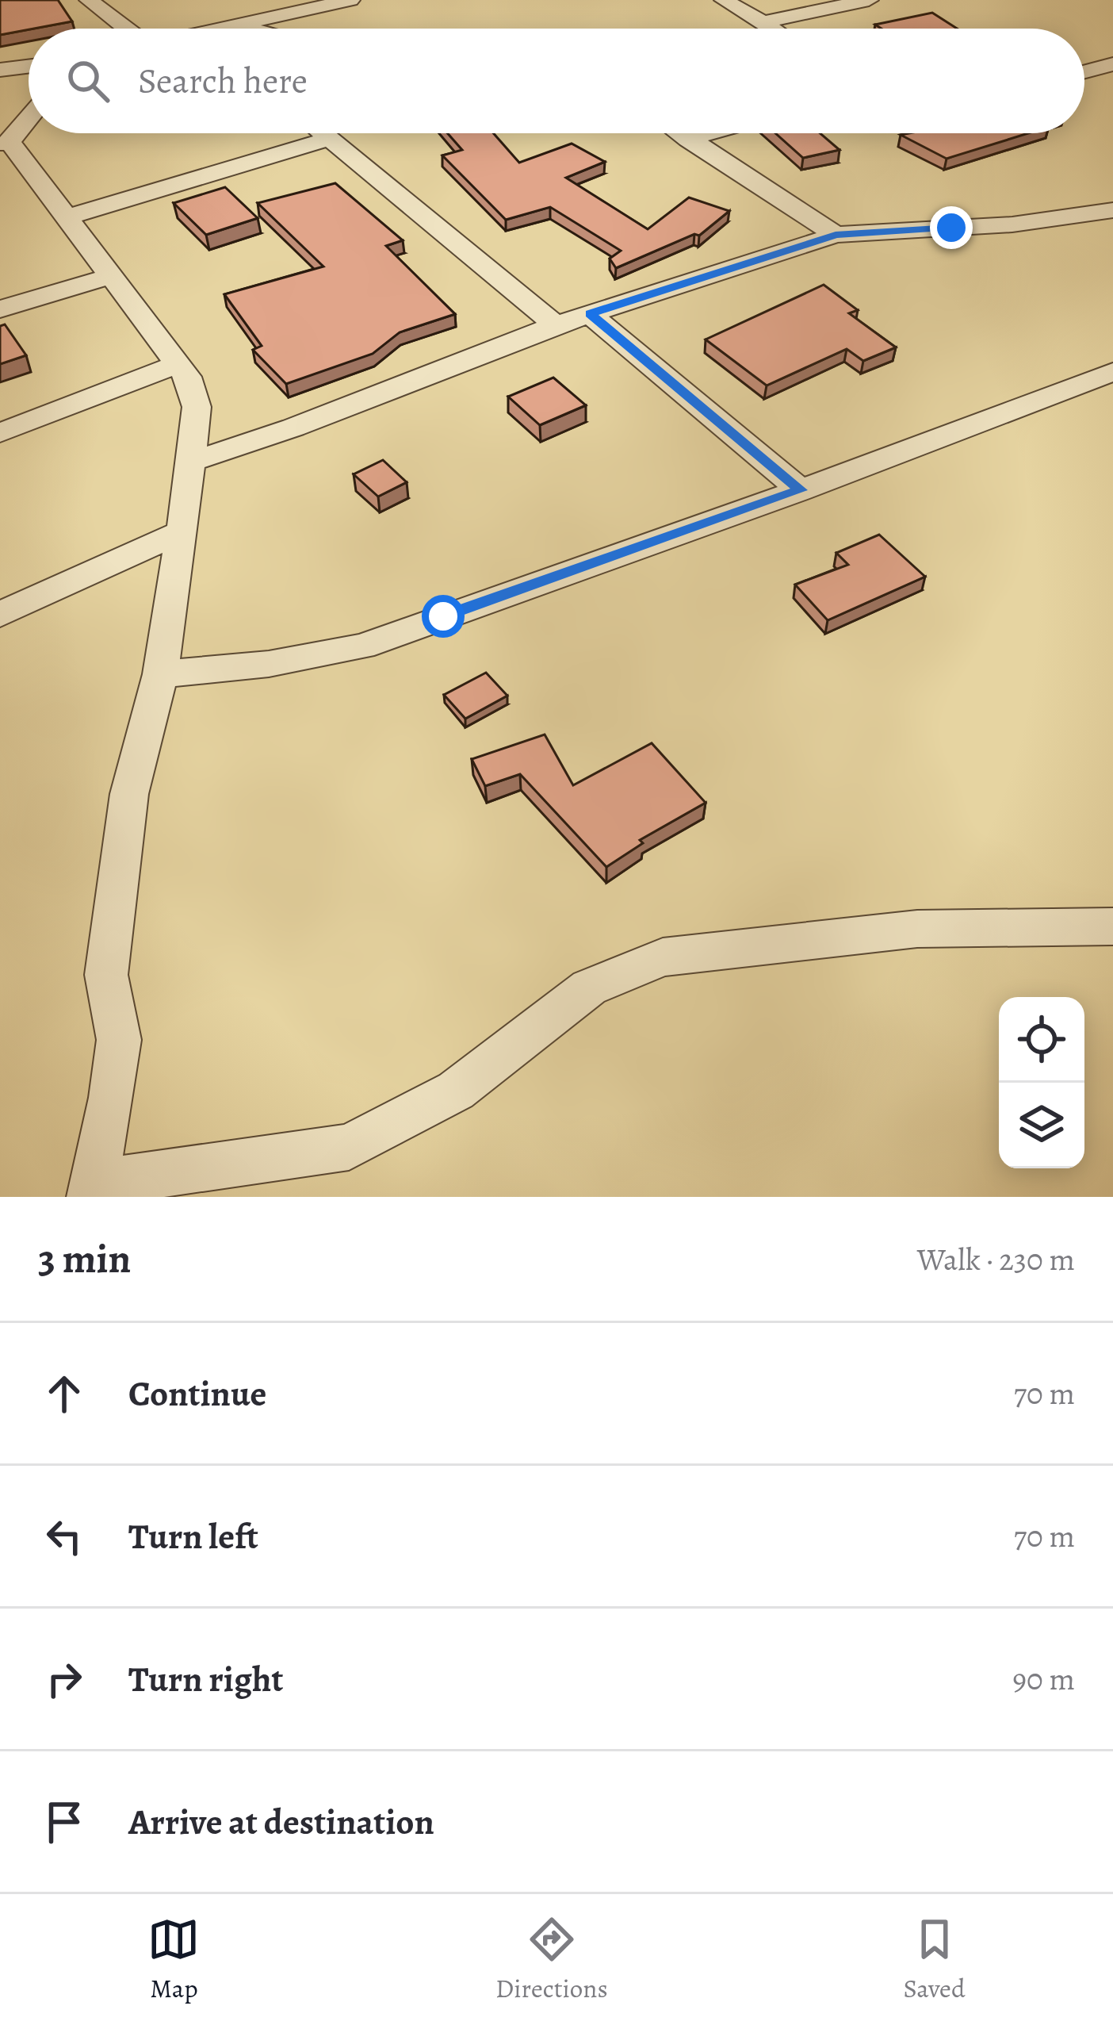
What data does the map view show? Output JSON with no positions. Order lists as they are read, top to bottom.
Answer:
{
  "page": {
    "search": "Search here",
    "heading": ["3 min", "Walk · 230 m"],
    "list": [
      ["Continue", "70 m"],
      ["Turn left", "70 m"],
      ["Turn right", "90 m"],
      "Arrive at destination"
    ],
    "nav": ["Map", "Directions", "Saved"]
  }
}
